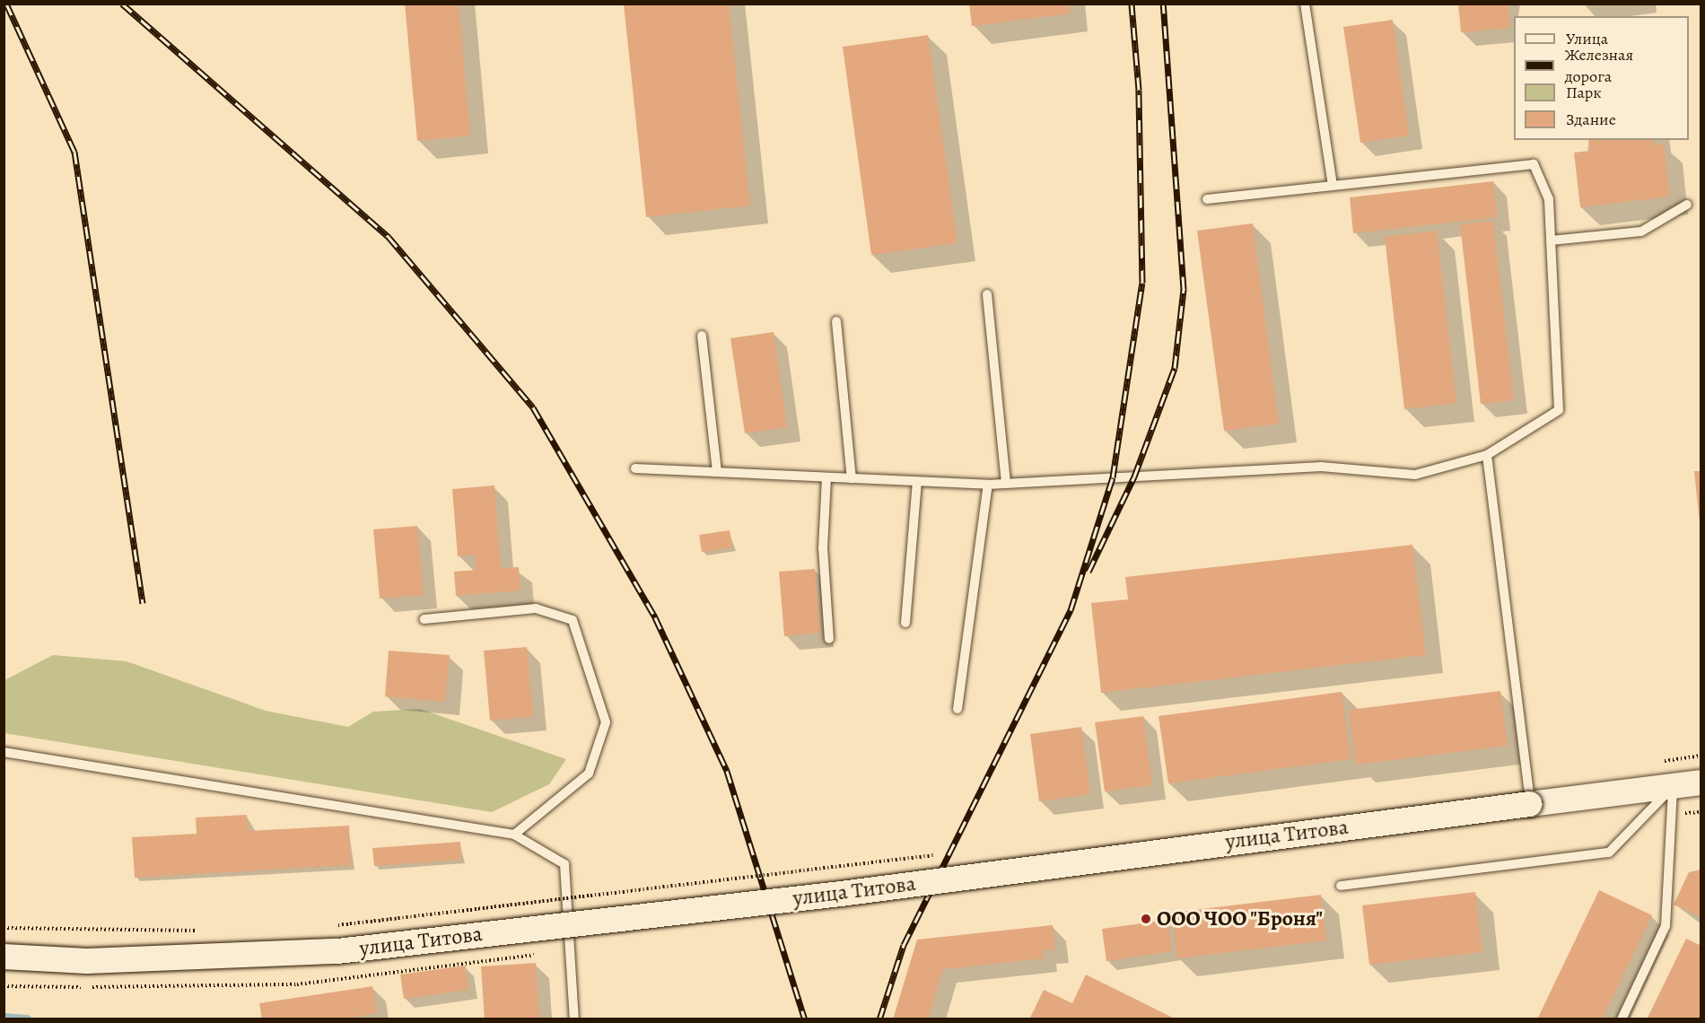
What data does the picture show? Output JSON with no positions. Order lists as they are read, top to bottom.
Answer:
{
  "streets": {
    "main road": ["улица Титова"]
  },
  "places": ["ООО ЧОО \"Броня\""],
  "legend": [
    "Улица",
    "Железная дорога",
    "Парк",
    "Здание"
  ]
}
